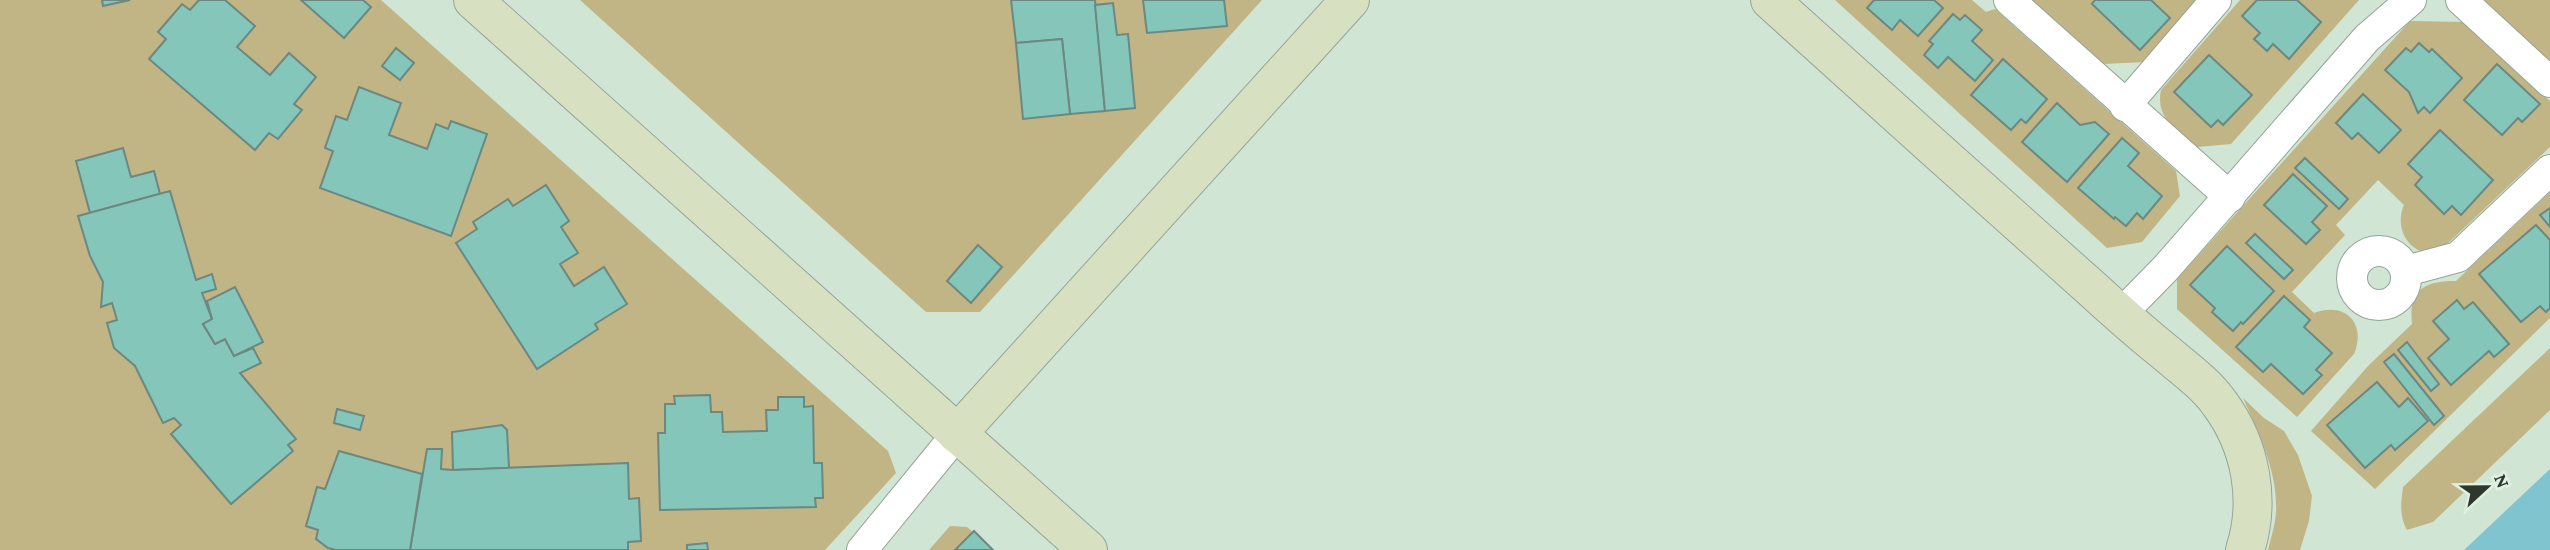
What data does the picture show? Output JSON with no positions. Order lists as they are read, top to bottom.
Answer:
{
  "north": "right"
}
